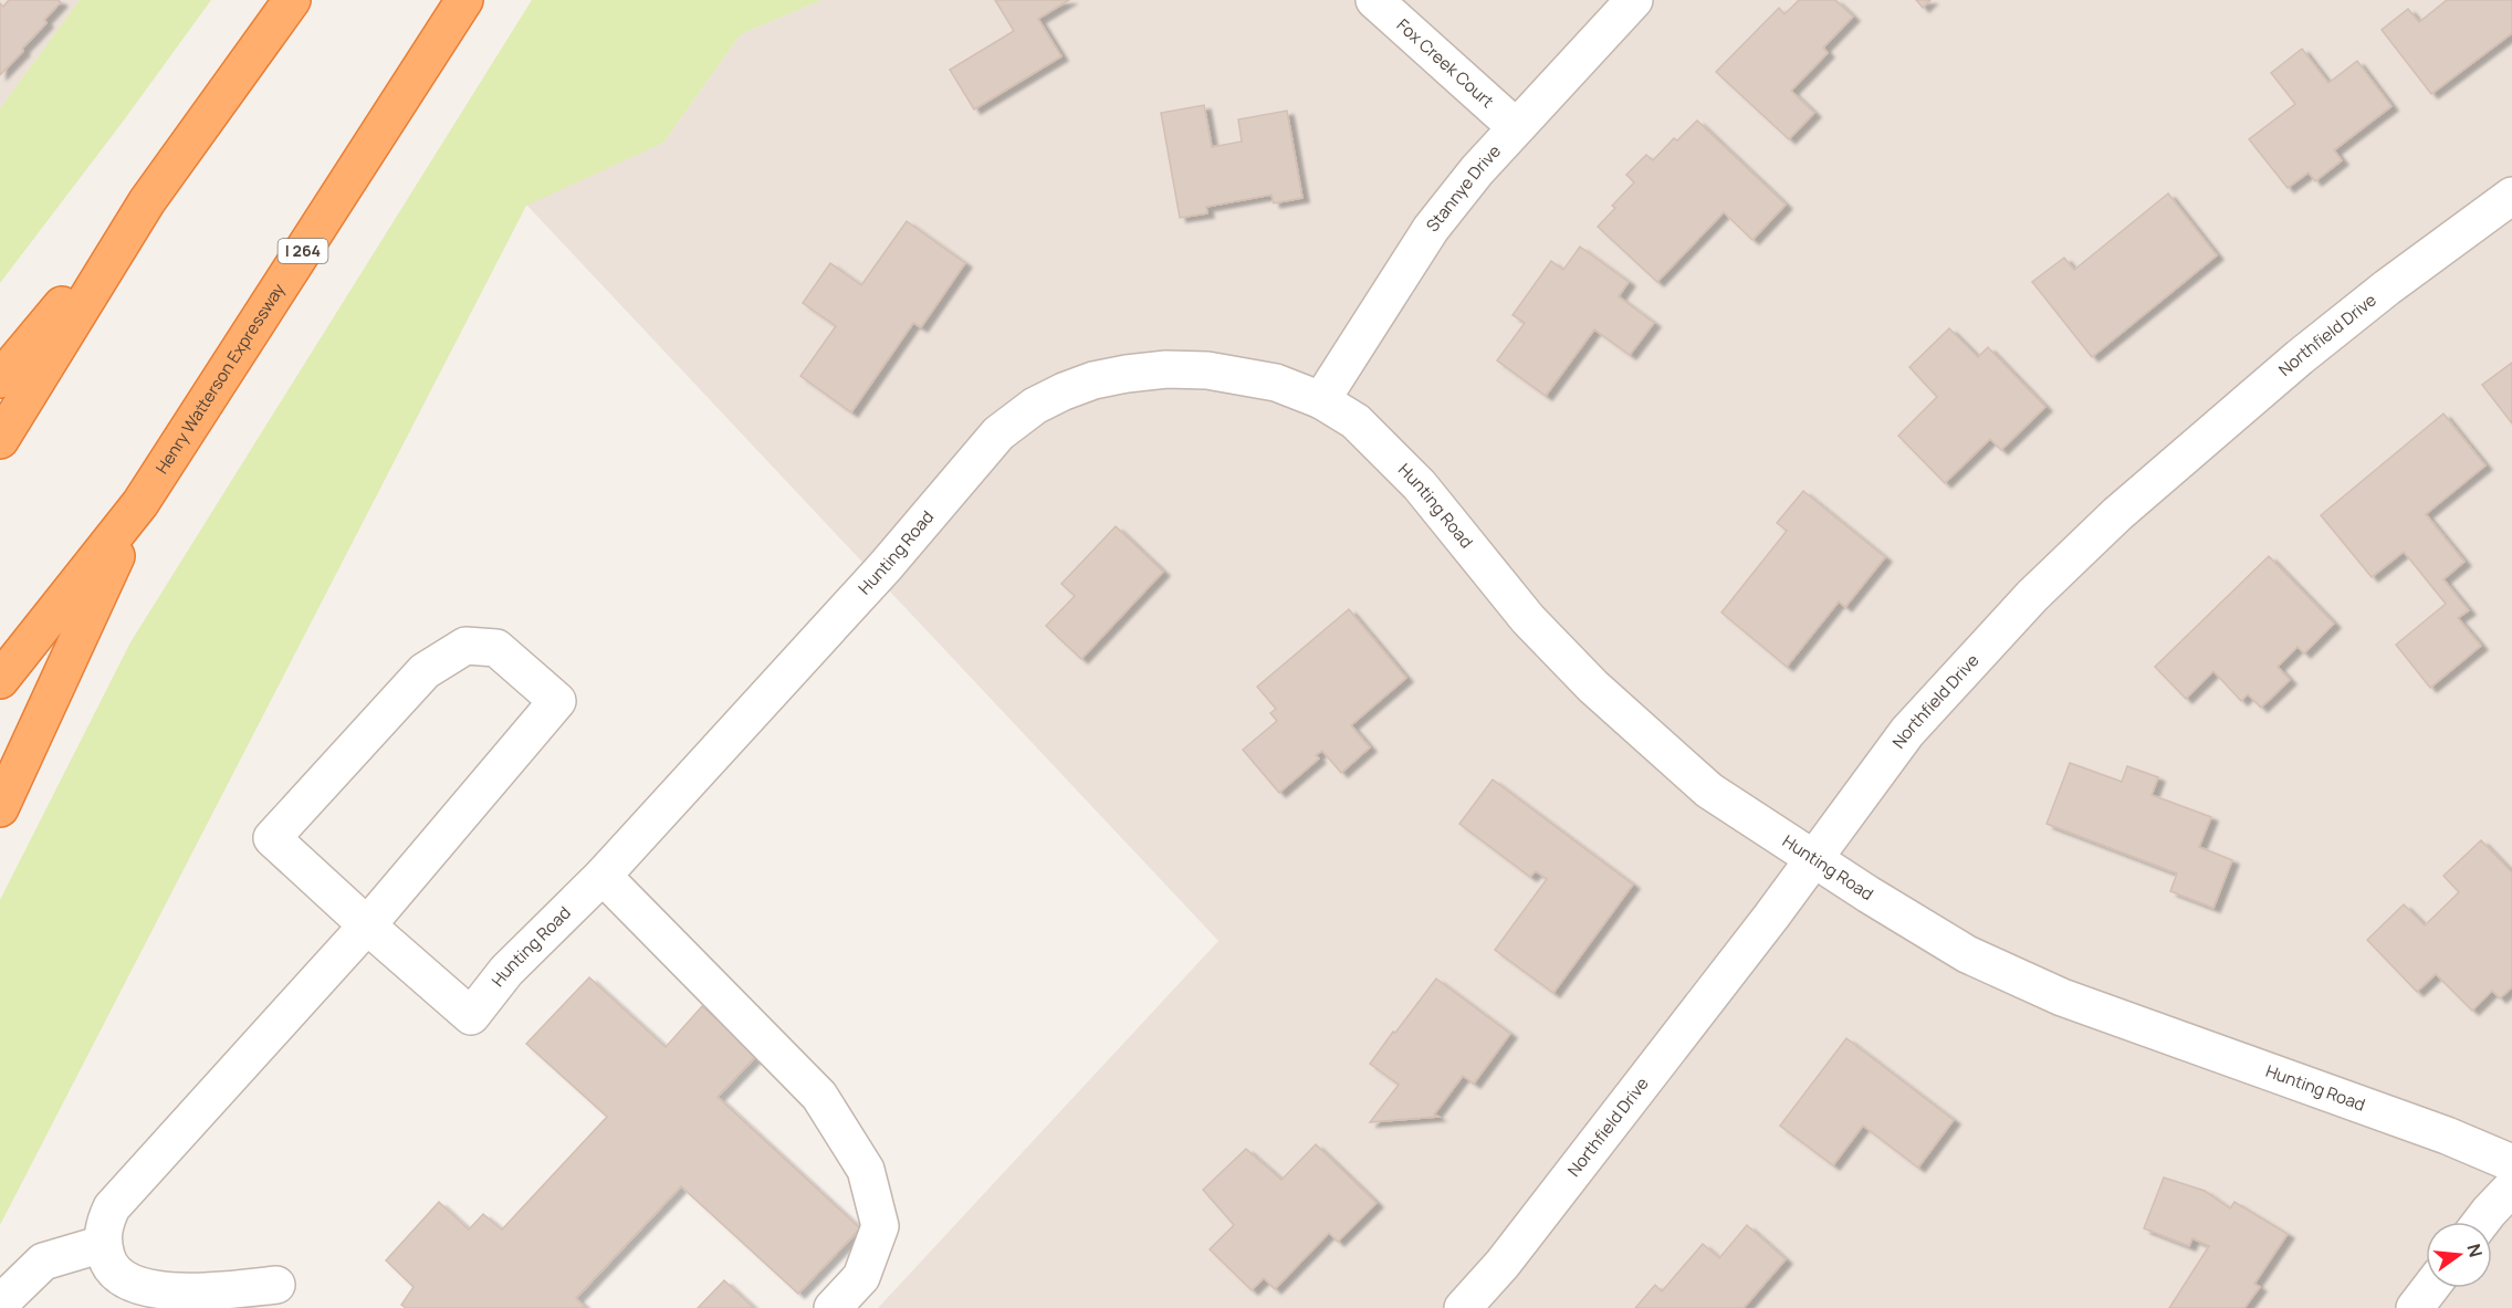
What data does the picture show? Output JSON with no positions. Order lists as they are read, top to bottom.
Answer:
{
  "streets": {
    "highway": ["I 264", "Henry Watterson Expressway"],
    "street": [
      "Fox Creek Court",
      "Stannye Drive",
      "Northfield Drive",
      "Hunting Road"
    ]
  },
  "crossings": [
    ["Fox Creek Court", "Stannye Drive"],
    ["Stannye Drive", "Hunting Road"],
    ["Northfield Drive", "Hunting Road"]
  ],
  "north": "right"
}
